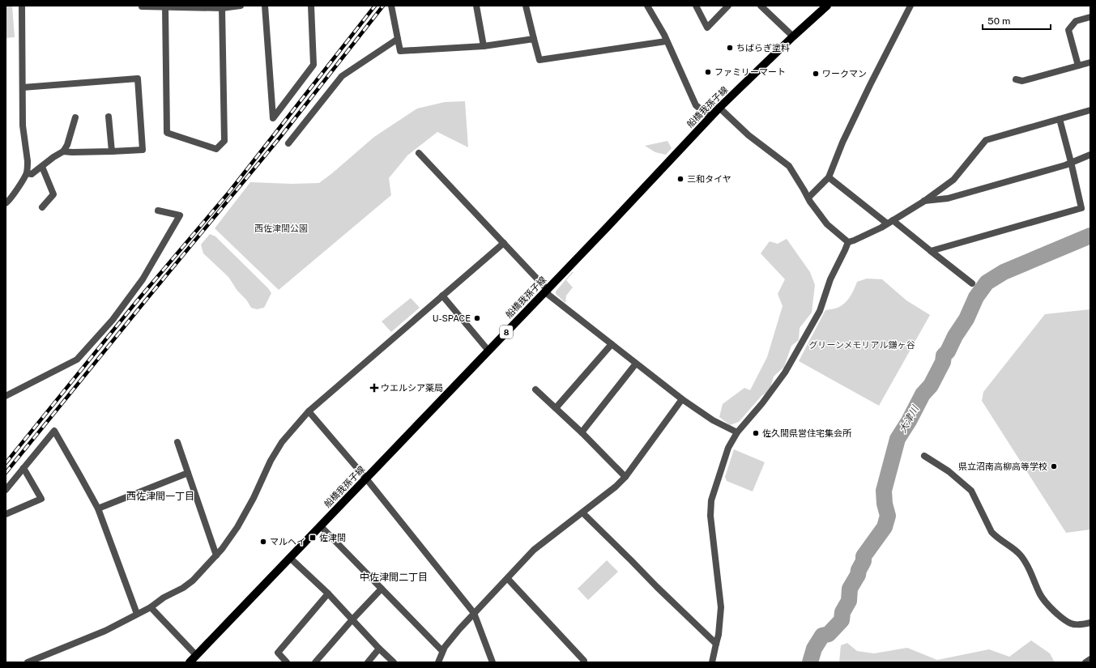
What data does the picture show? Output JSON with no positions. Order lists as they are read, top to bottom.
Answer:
{
  "streets": {
    "main road": ["船橋我孫子線", "8"]
  },
  "districts": ["西佐津間一丁目", "中佐津間二丁目"],
  "water": ["大津川"],
  "parks": ["西佐津間公園", "グリーンメモリアル鎌ヶ谷"],
  "places": {
    "other": [
      "ちばらぎ塗料",
      "ファミリーマート",
      "ワークマン",
      "三和タイヤ",
      "U-SPACE",
      "佐久間県営住宅集会所",
      "県立沼南高柳高等学校",
      "マルヘイ"
    ],
    "health": ["ウエルシア薬局"],
    "transit": ["佐津間"]
  },
  "scale_bar": "50 m"
}
